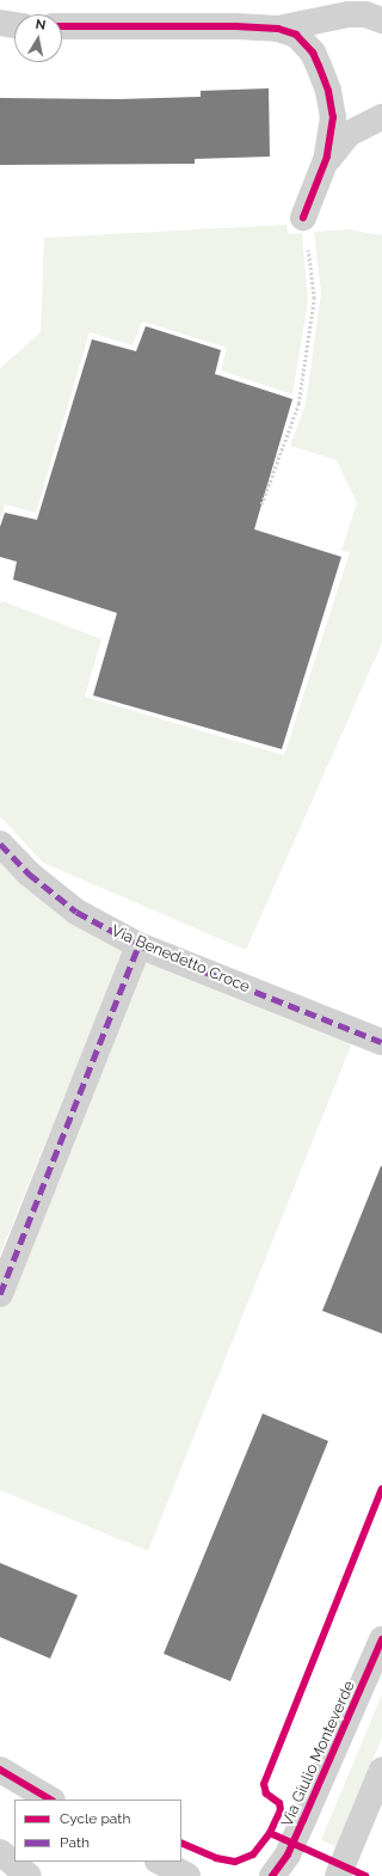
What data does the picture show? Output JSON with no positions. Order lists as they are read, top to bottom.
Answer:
{
  "streets": {
    "street": ["Via Benedetto Croce", "Via Giulio Monteverde"]
  },
  "legend": ["Cycle path", "Path"],
  "north": "top"
}
